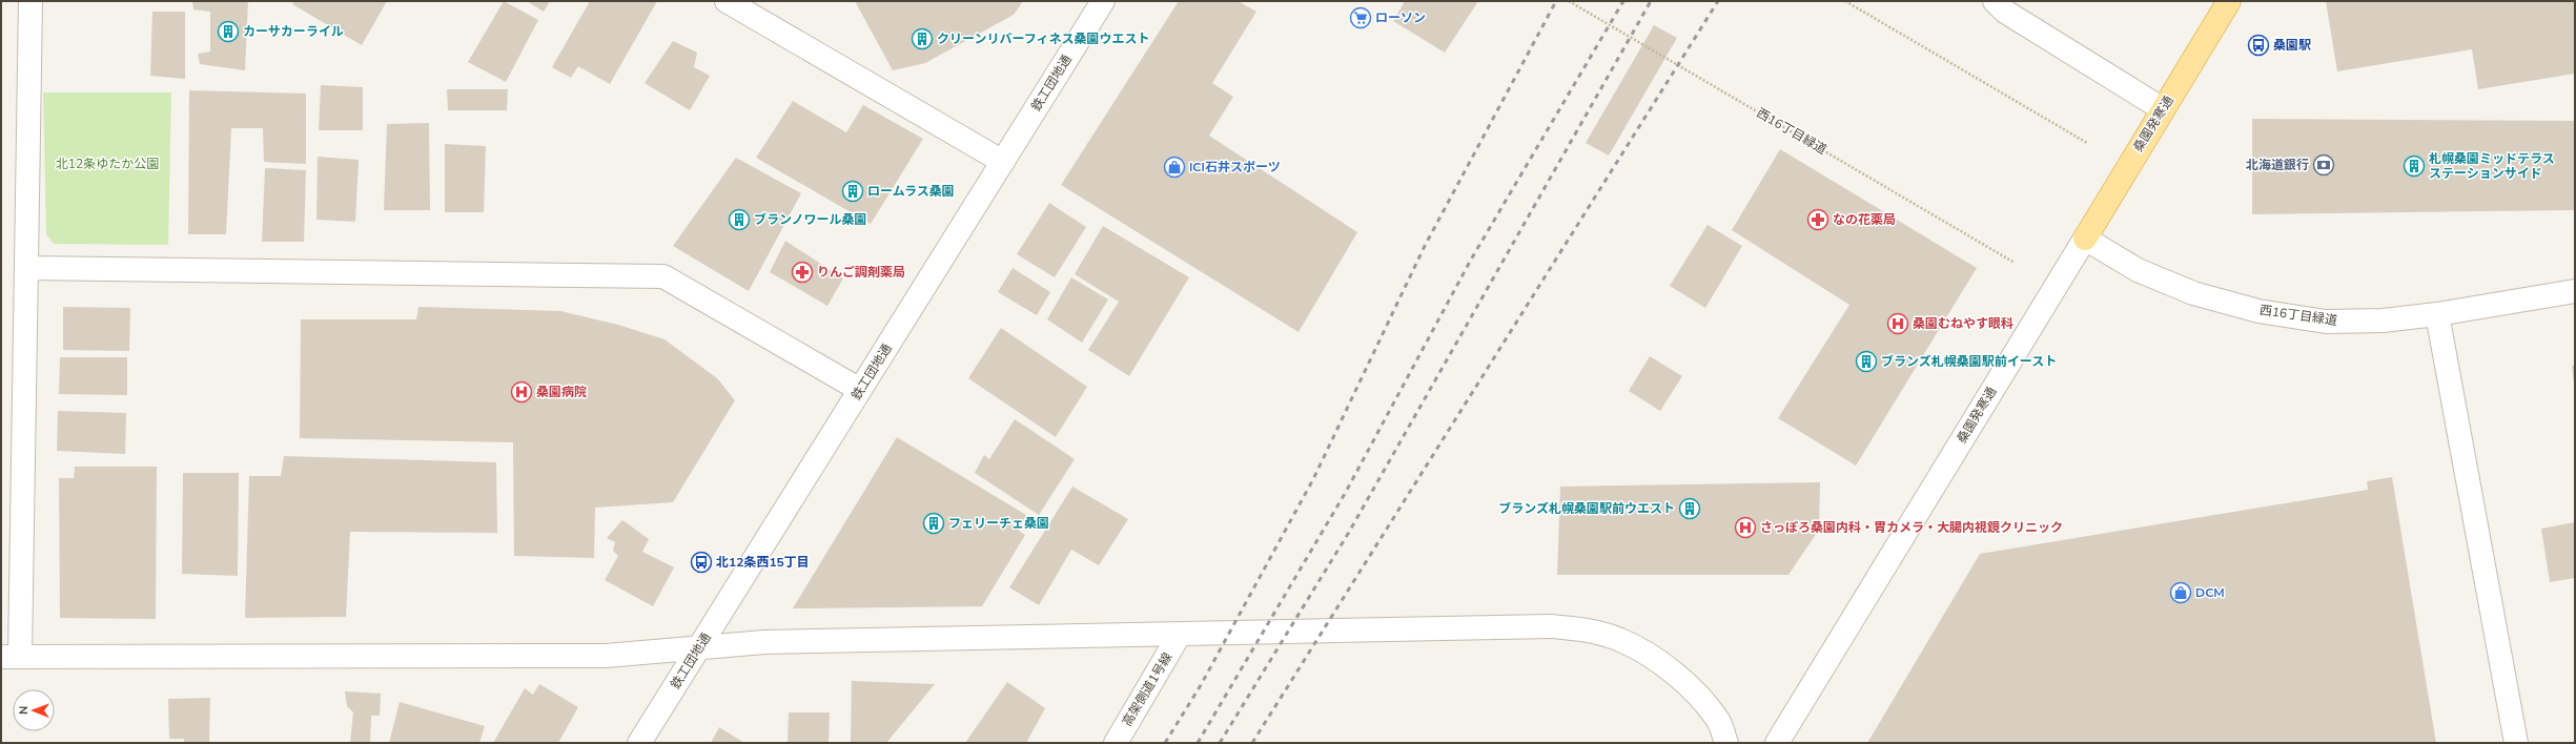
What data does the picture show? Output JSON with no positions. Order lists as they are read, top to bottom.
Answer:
{
  "streets": {
    "main road": ["桑園発寒通"],
    "street": ["鉄工団地通", "西16丁目緑道", "高架側道1号線"]
  },
  "crossings": [
    ["桑園発寒通", "西16丁目緑道"]
  ],
  "parks": ["北12条ゆたか公園"],
  "places": {
    "supermarket": ["ローソン"],
    "building": [
      "カーサカーライル",
      "クリーンリバーフィネス桑園ウエスト",
      "札幌桑園ミッドテラス ステーションサイド",
      "ロームラス桑園",
      "ブランノワール桑園",
      "ブランズ札幌桑園駅前イースト",
      "ブランズ札幌桑園駅前ウエスト",
      "フェリーチェ桑園"
    ],
    "bus stop": ["桑園駅", "北12条西15丁目"],
    "bank": ["北海道銀行"],
    "shop": ["ICI石井スポーツ", "DCM"],
    "pharmacy": ["なの花薬局", "りんご調剤薬局"],
    "hospital": ["桑園むねやす眼科", "桑園病院", "さっぽろ桑園内科・胃カメラ・大腸内視鏡クリニック"]
  },
  "north": "left"
}
